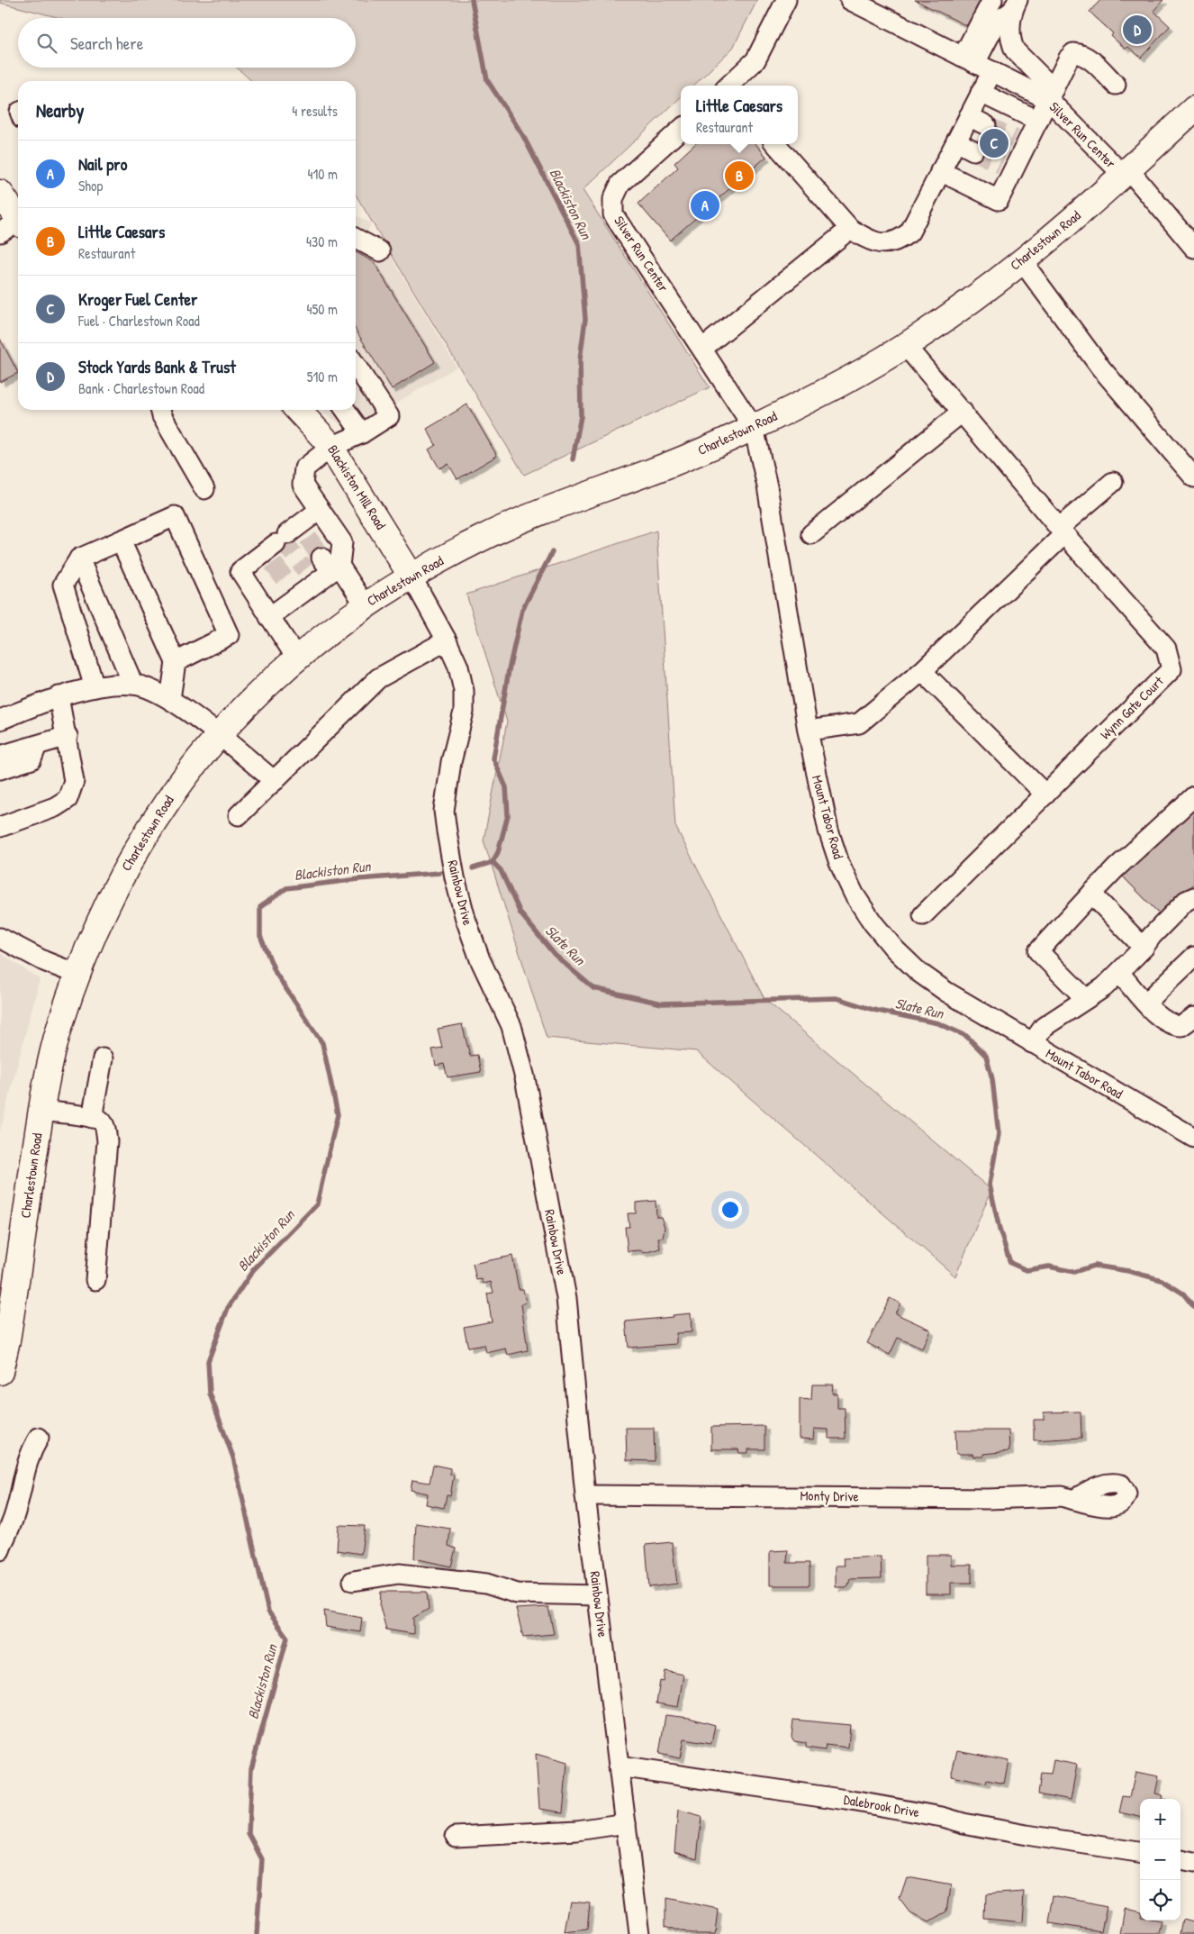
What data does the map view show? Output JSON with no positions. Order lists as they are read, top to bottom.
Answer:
{
  "streets": {
    "main road": ["Charlestown Road", "Blackiston Mill Road"],
    "street": [
      "Silver Run Center",
      "Wynn Gate Court",
      "Mount Tabor Road",
      "Rainbow Drive",
      "Monty Drive",
      "Dalebrook Drive"
    ]
  },
  "crossings": [
    ["Silver Run Center", "Charlestown Road"],
    ["Silver Run Center", "Mount Tabor Road"],
    ["Charlestown Road", "Blackiston Mill Road"],
    ["Charlestown Road", "Wynn Gate Court"],
    ["Charlestown Road", "Mount Tabor Road"],
    ["Charlestown Road", "Rainbow Drive"],
    ["Blackiston Mill Road", "Rainbow Drive"],
    ["Rainbow Drive", "Monty Drive"],
    ["Rainbow Drive", "Dalebrook Drive"]
  ],
  "water": ["Blackiston Run", "Slate Run"],
  "page": {
    "pins": [
      "D",
      "C",
      "B",
      "A"
    ],
    "search": "Search here",
    "heading": ["Nearby", "4 results"],
    "popup": ["Little Caesars", "Restaurant"],
    "list": [
      {
        "mark": "A",
        "name": "Nail pro",
        "note": "Shop",
        "value": "410 m"
      },
      {
        "mark": "B",
        "name": "Little Caesars",
        "note": "Restaurant",
        "value": "430 m"
      },
      {
        "mark": "C",
        "name": "Kroger Fuel Center",
        "note": "Fuel · Charlestown Road",
        "value": "450 m"
      },
      {
        "mark": "D",
        "name": "Stock Yards Bank & Trust",
        "note": "Bank · Charlestown Road",
        "value": "510 m"
      }
    ],
    "map_buttons": ["+", "−"]
  }
}
